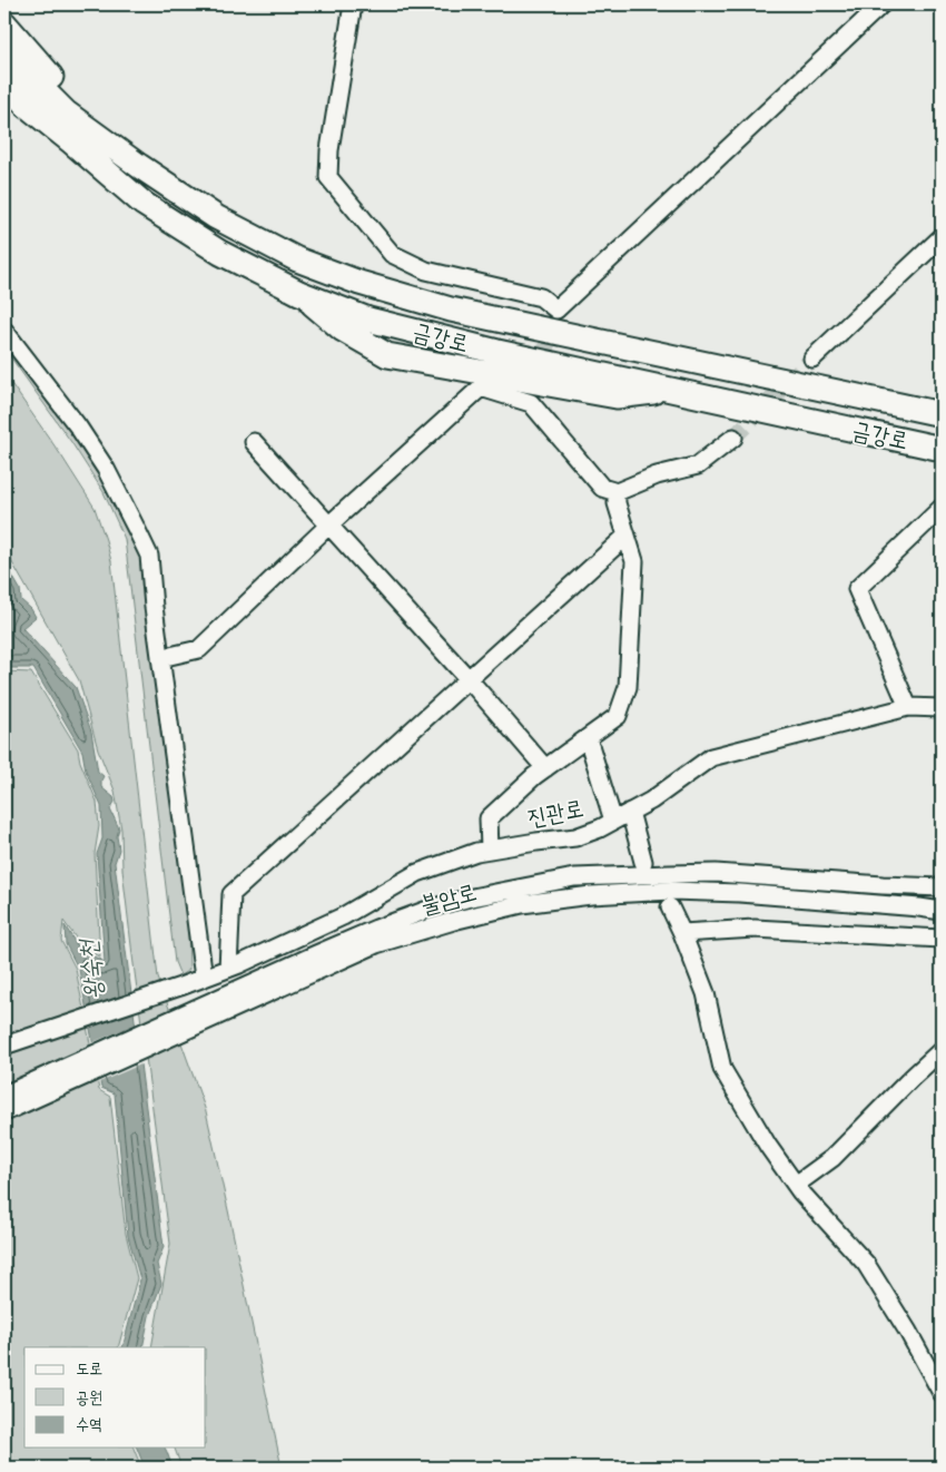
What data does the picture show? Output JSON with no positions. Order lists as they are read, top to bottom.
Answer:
{
  "streets": {
    "highway": ["금강로"],
    "street": ["진관로", "불암로"]
  },
  "water": ["왕숙천"],
  "legend": ["도로", "공원", "수역"]
}
